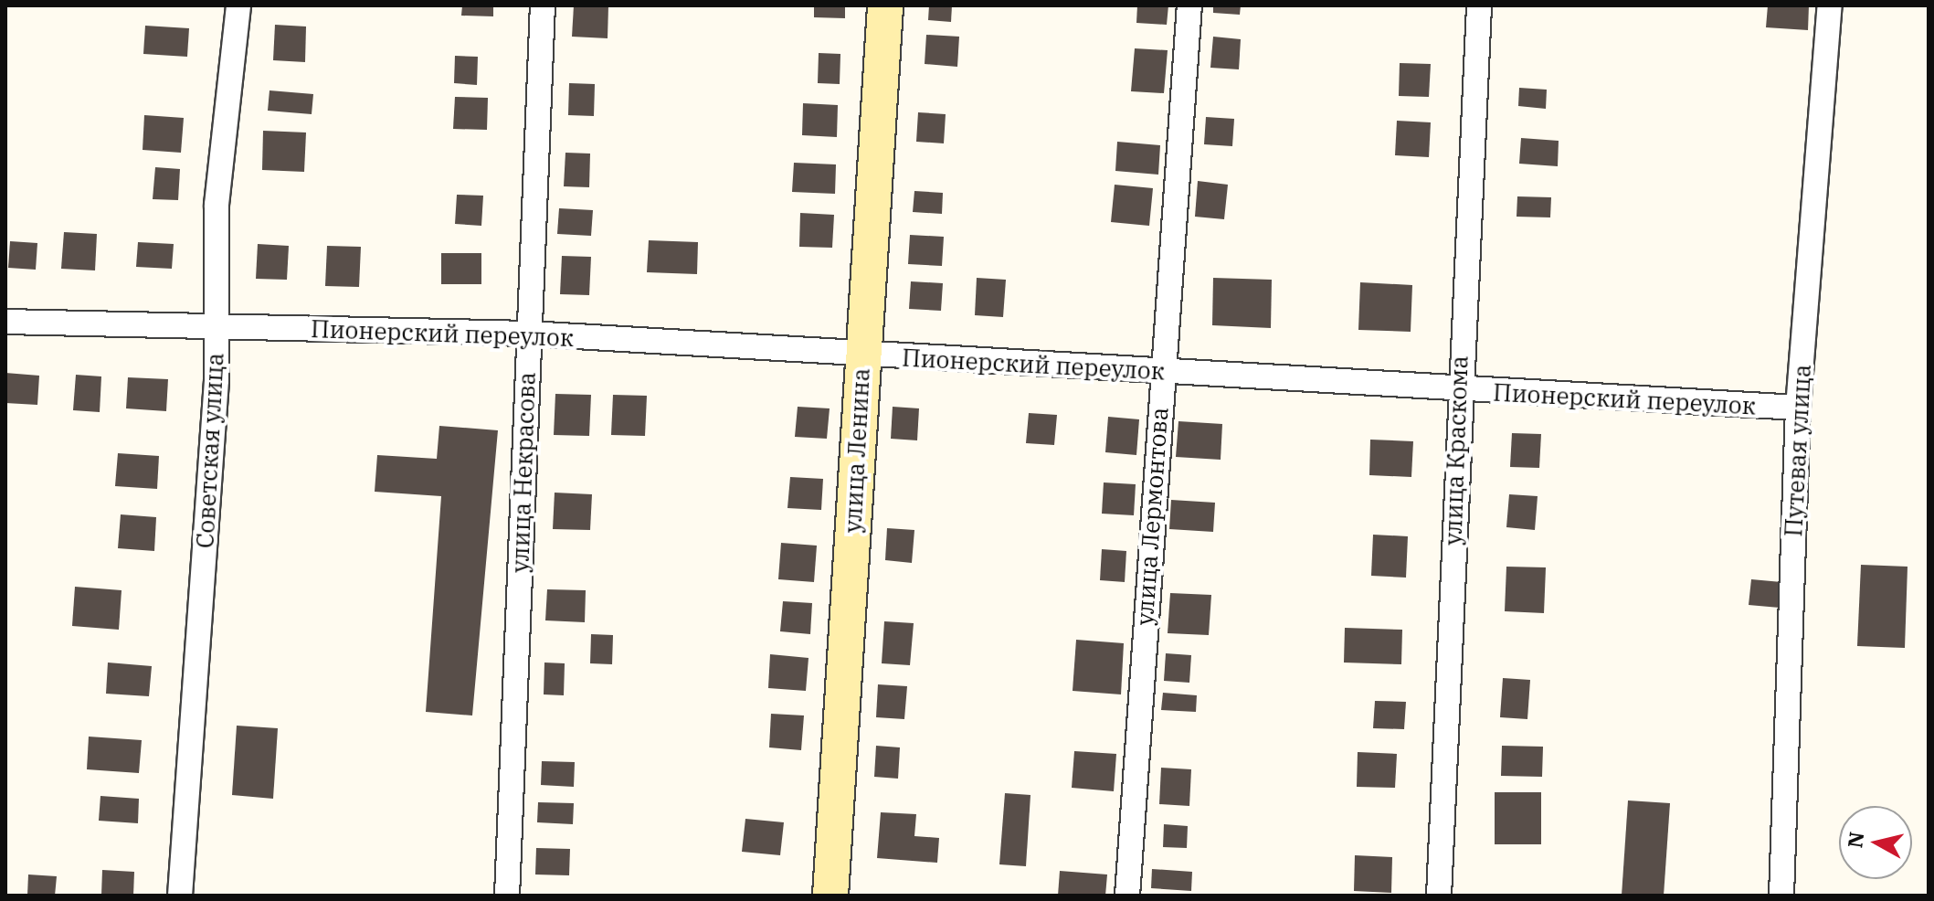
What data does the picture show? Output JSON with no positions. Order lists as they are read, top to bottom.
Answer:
{
  "streets": {
    "main road": ["улица Ленина"],
    "street": [
      "Пионерский переулок",
      "Советская улица",
      "улица Краскома",
      "Путевая улица",
      "улица Некрасова",
      "улица Лермонтова"
    ]
  },
  "crossings": [
    ["Пионерский переулок", "Советская улица"],
    ["Пионерский переулок", "улица Ленина"],
    ["Пионерский переулок", "улица Краскома"],
    ["Пионерский переулок", "Путевая улица"],
    ["Пионерский переулок", "улица Некрасова"],
    ["Пионерский переулок", "улица Лермонтова"]
  ],
  "north": "left"
}
